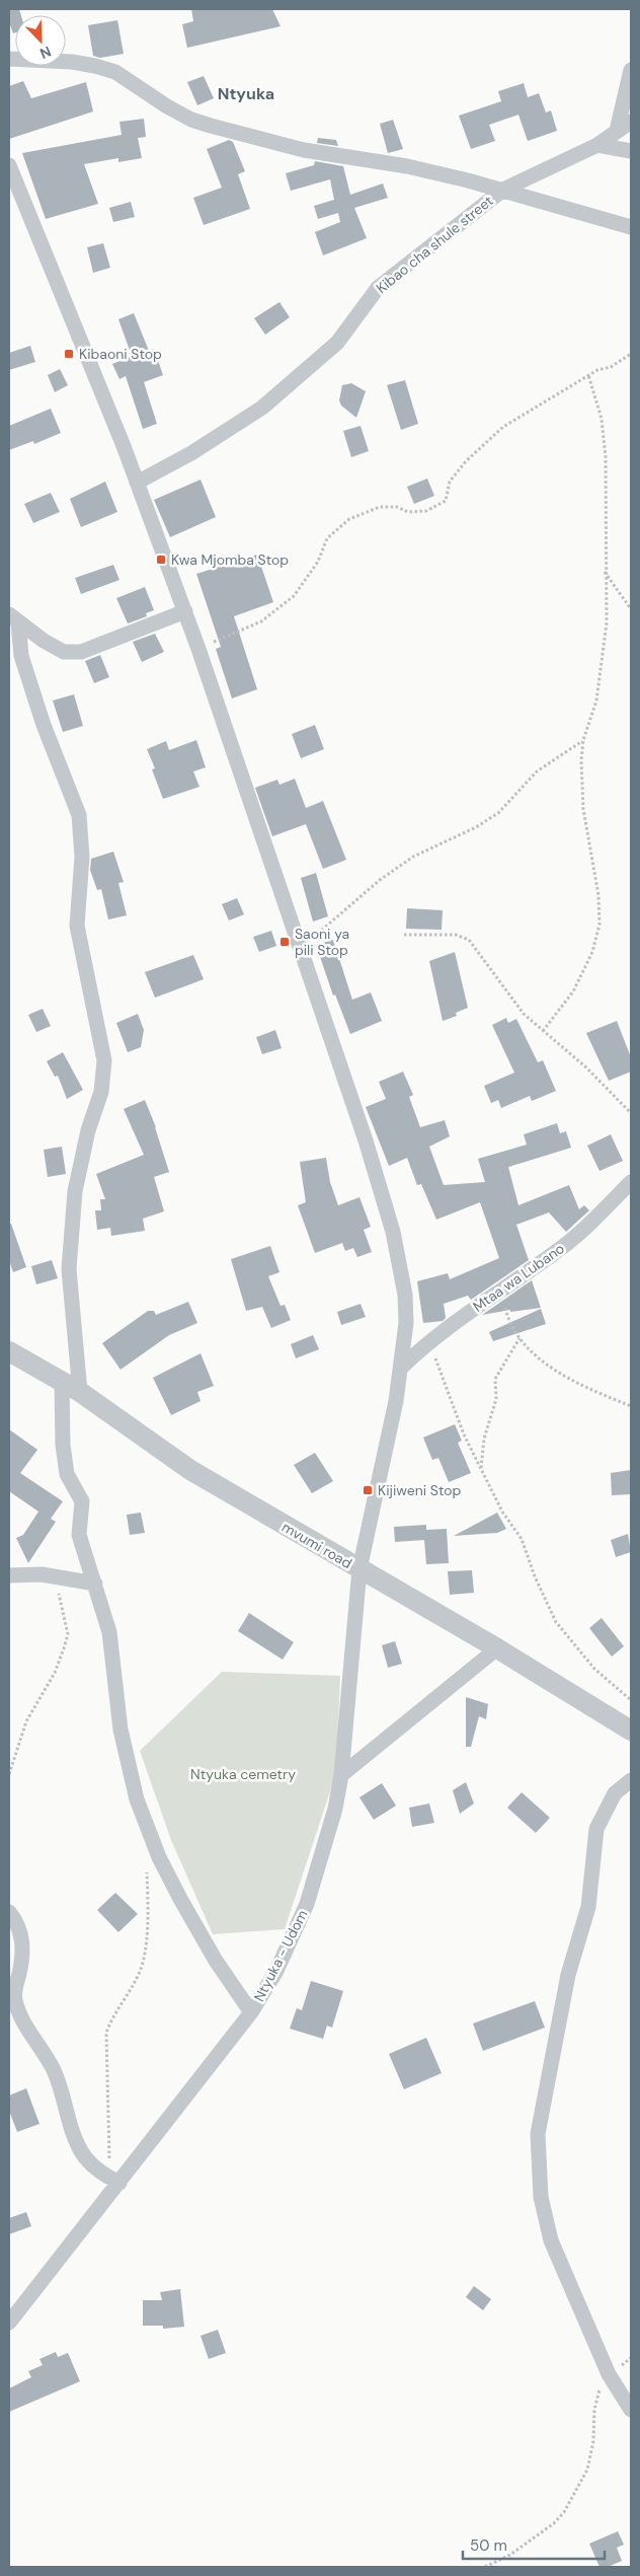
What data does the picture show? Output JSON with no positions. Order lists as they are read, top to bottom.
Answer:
{
  "streets": {
    "street": [
      "Kibao cha shule street",
      "Mtaa wa Lubano",
      "mvumi road",
      "Ntyuka - Udom"
    ]
  },
  "crossings": [
    ["Kibao cha shule street", "Ntyuka - Udom"],
    ["Mtaa wa Lubano", "Ntyuka - Udom"],
    ["mvumi road", "Ntyuka - Udom"]
  ],
  "districts": ["Ntyuka"],
  "parks": ["Ntyuka cemetry"],
  "places": {
    "transit": [
      "Kibaoni Stop",
      "Kwa Mjomba Stop",
      "Saoni ya pili Stop",
      "Kijiweni Stop"
    ]
  },
  "scale_bar": "50 m",
  "north": "bottom right"
}
